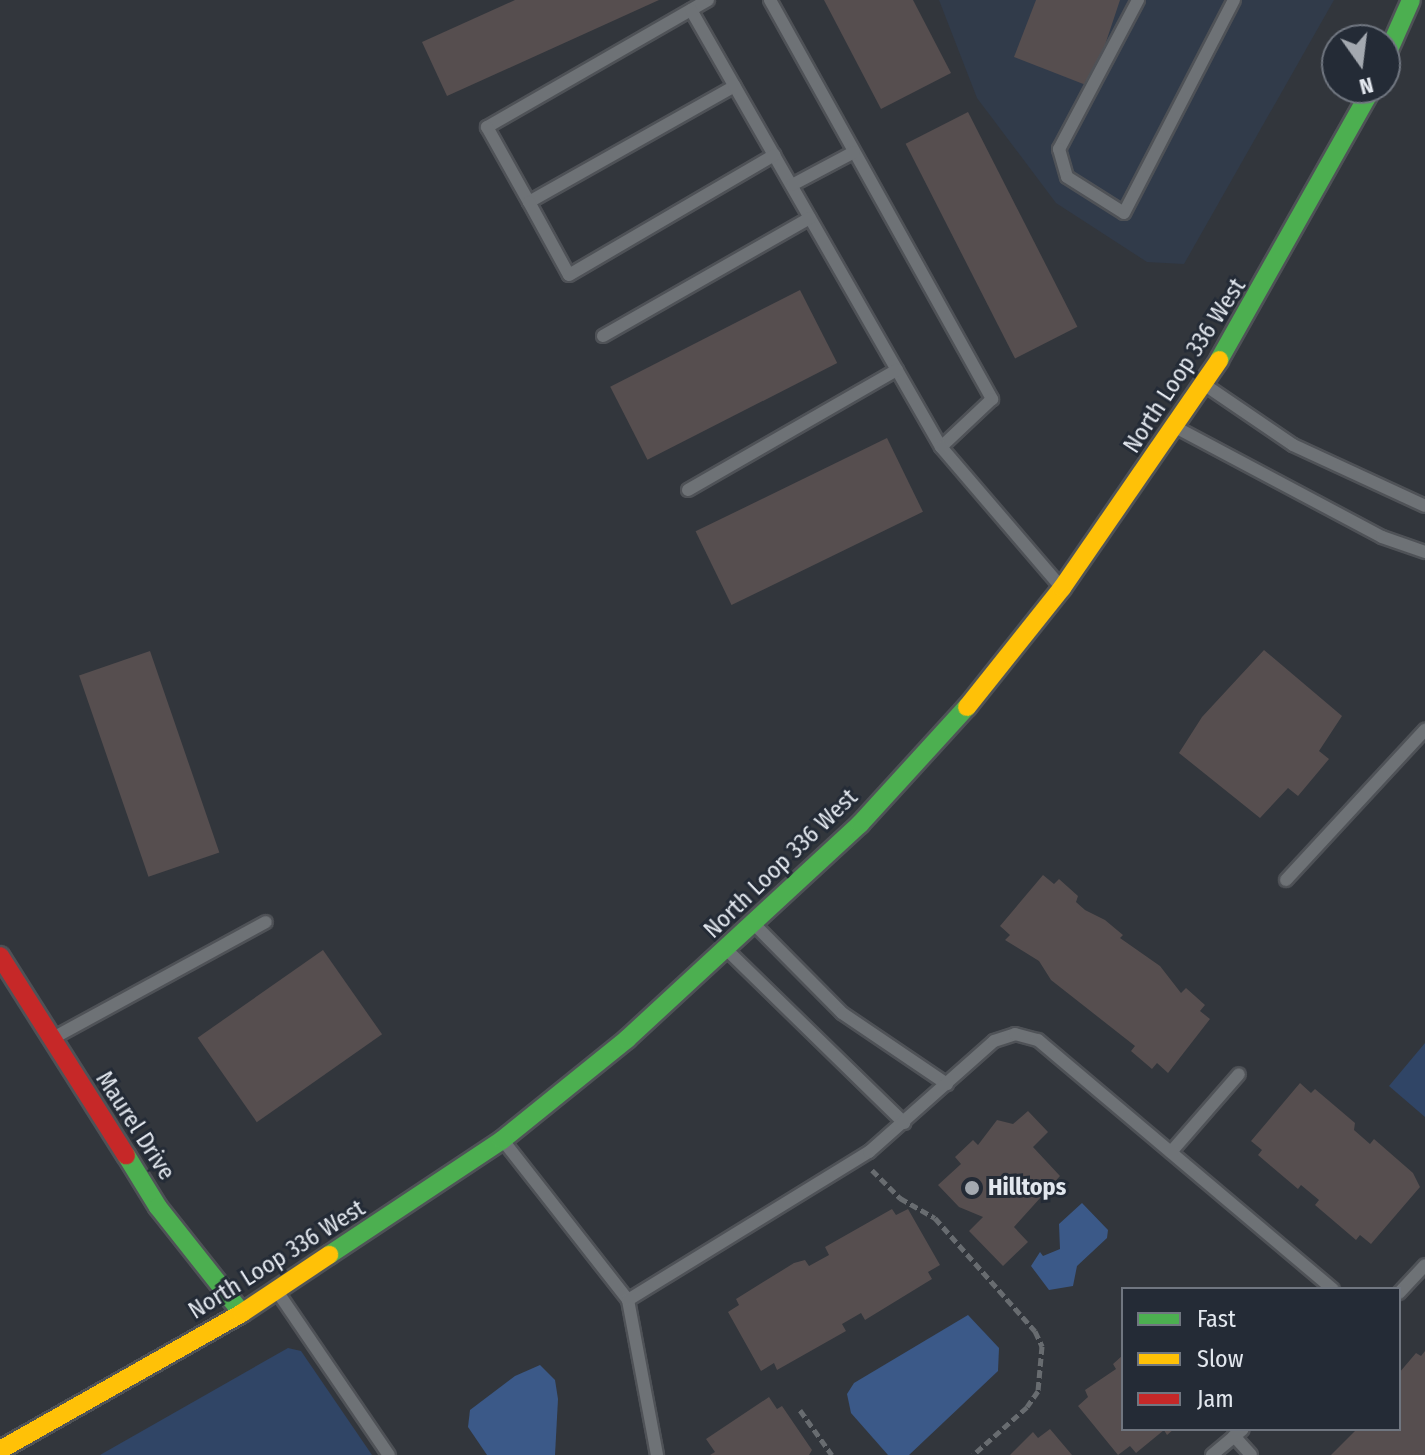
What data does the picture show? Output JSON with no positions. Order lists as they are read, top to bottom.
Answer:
{
  "streets": {
    "main road": ["North Loop 336 West", "Maurel Drive"]
  },
  "crossings": [
    ["North Loop 336 West", "Maurel Drive"]
  ],
  "places": ["Hilltops"],
  "legend": ["Fast", "Slow", "Jam"],
  "north": "bottom"
}
